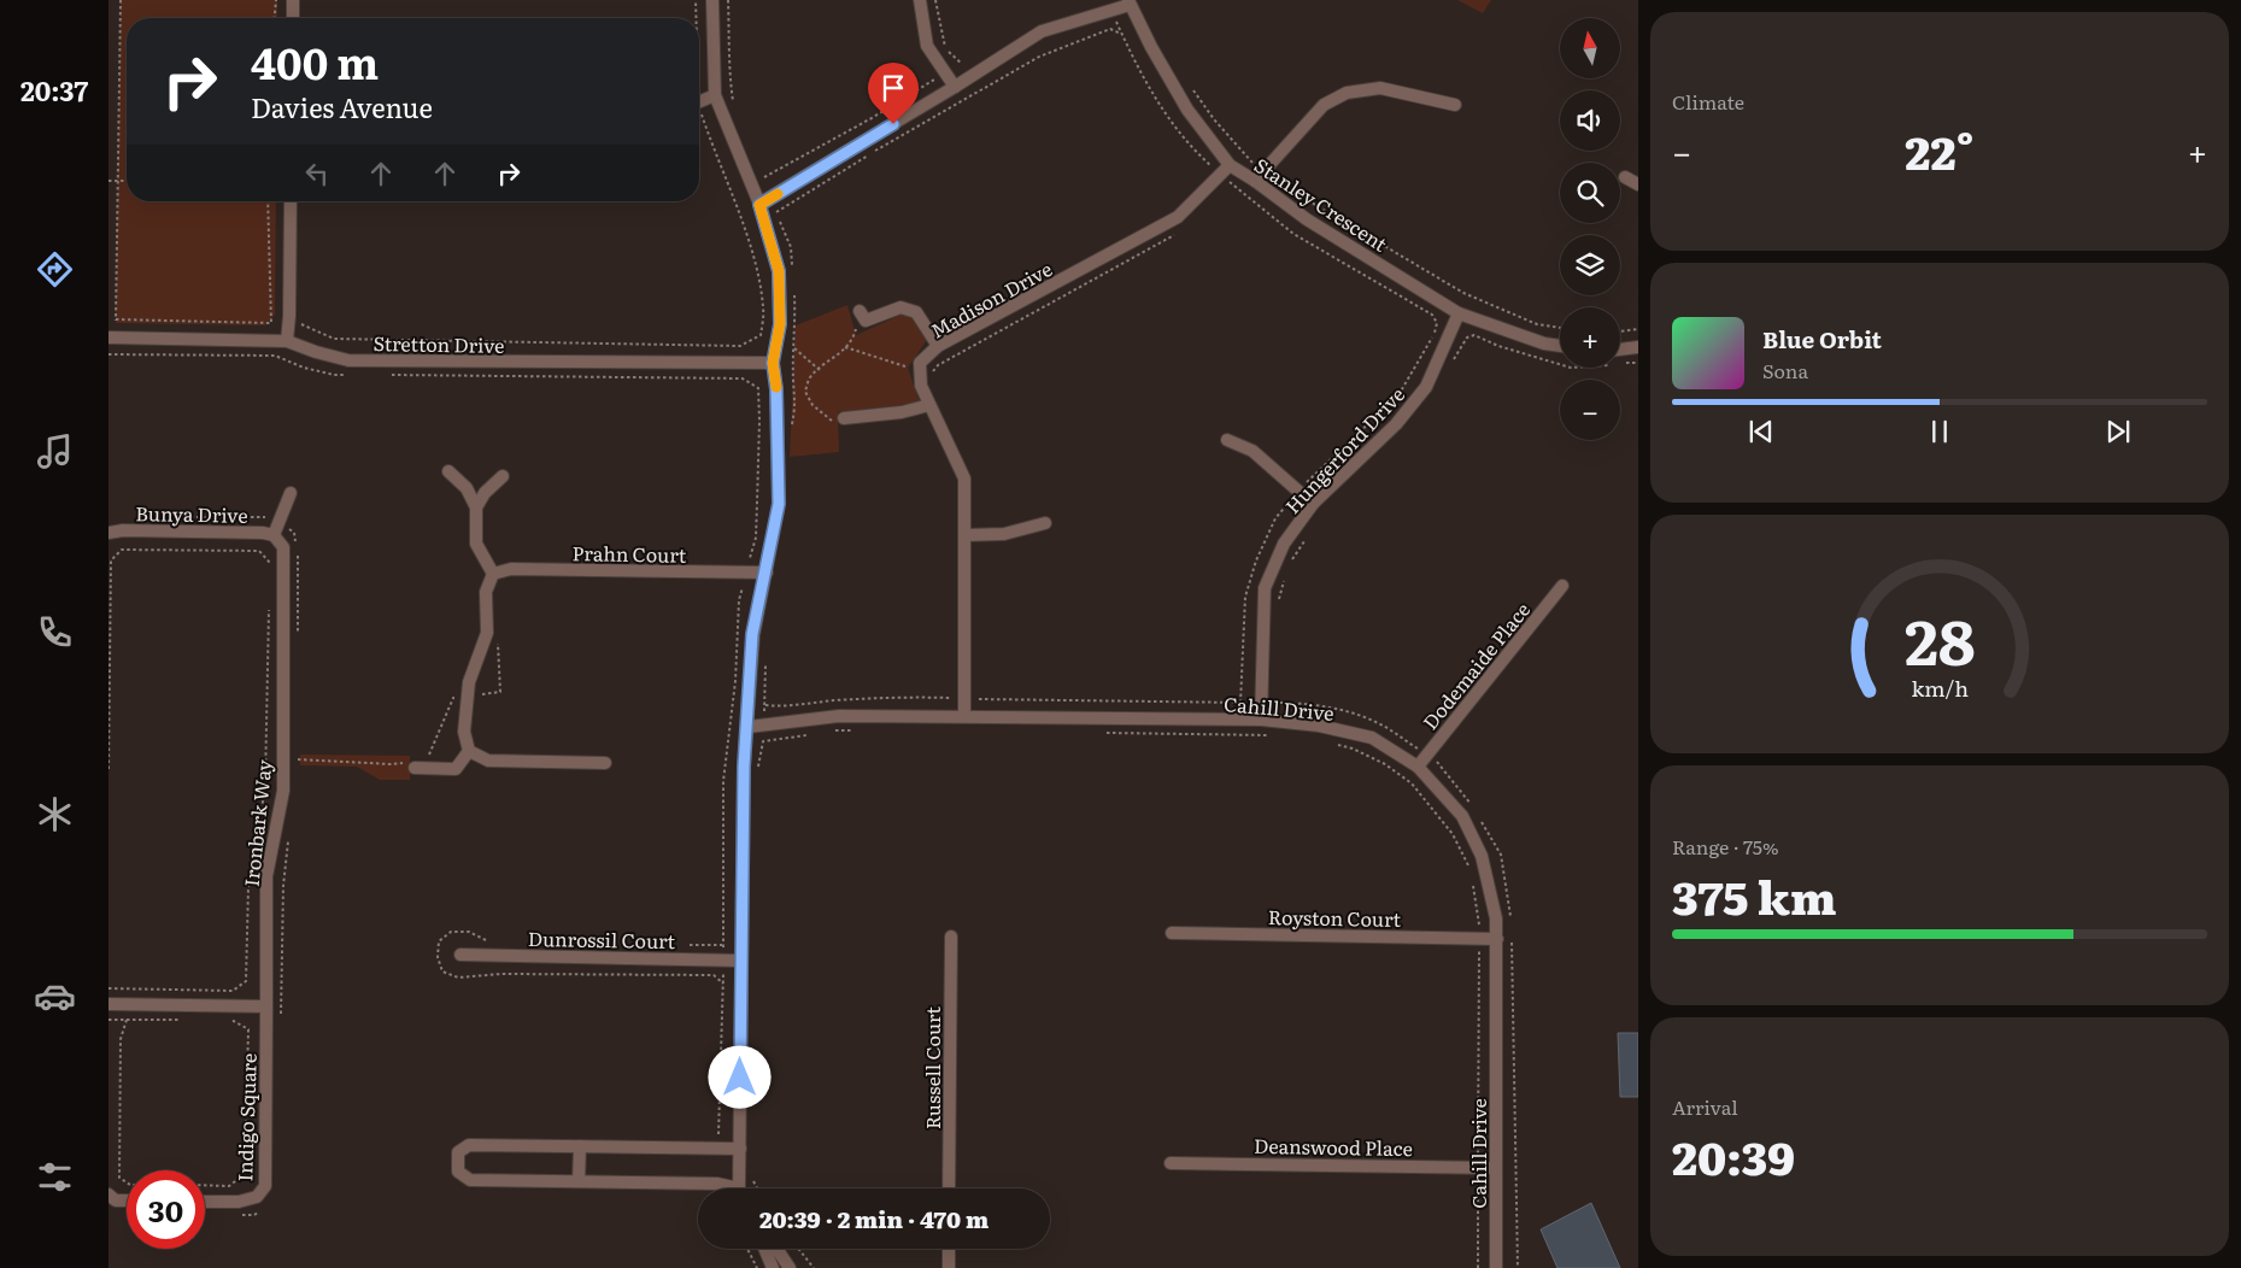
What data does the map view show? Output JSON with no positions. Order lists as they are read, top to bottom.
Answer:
{
  "streets": {
    "street": [
      "Stanley Crescent",
      "Madison Drive",
      "Stretton Drive",
      "Hungerford Drive",
      "Bunya Drive",
      "Prahn Court",
      "Dodemaide Place",
      "Cahill Drive",
      "Ironbark Way",
      "Royston Court",
      "Dunrossil Court",
      "Russell Court",
      "Indigo Square",
      "Deanswood Place"
    ]
  },
  "crossings": [
    ["Stanley Crescent", "Madison Drive"],
    ["Stanley Crescent", "Hungerford Drive"],
    ["Hungerford Drive", "Cahill Drive"],
    ["Bunya Drive", "Ironbark Way"],
    ["Dodemaide Place", "Cahill Drive"],
    ["Cahill Drive", "Royston Court"],
    ["Cahill Drive", "Deanswood Place"],
    ["Ironbark Way", "Indigo Square"]
  ],
  "north": "top",
  "page": {
    "tabs": "20:37",
    "tile": [
      "Climate",
      ["Range · 75%", "375 km"],
      ["Arrival", "20:39"]
    ],
    "map_buttons": ["+", "−"],
    "turn": ["400 m", "Davies Avenue"],
    "heat": ["−", "22°", "+"],
    "song": ["Blue Orbit", "Sona"],
    "limit": "30",
    "trip": "20:39 · 2 min · 470 m",
    "gauge": ["28", "km/h"]
  }
}
